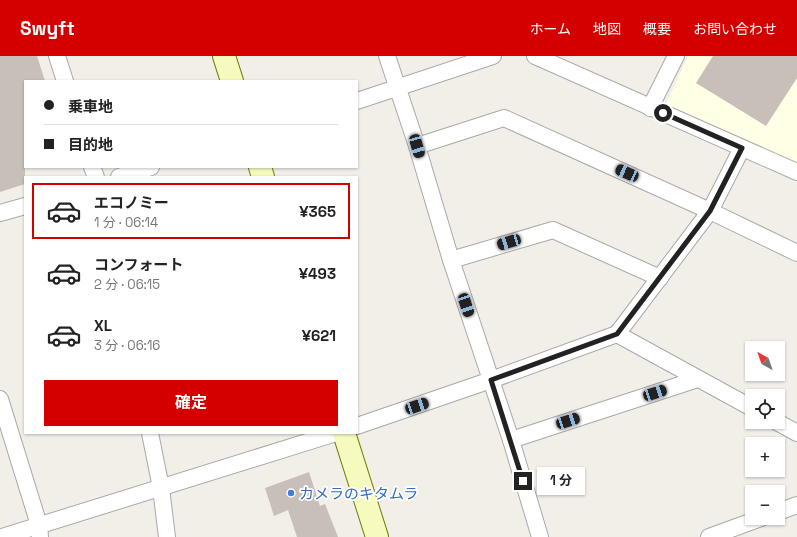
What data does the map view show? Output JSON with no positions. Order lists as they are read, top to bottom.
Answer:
{
  "places": ["カメラのキタムラ"],
  "north": "top left",
  "page": {
    "header": "Swyft",
    "nav": [
      "ホーム",
      "地図",
      "概要",
      "お問い合わせ"
    ],
    "banner": ["乗車地", "目的地"],
    "list": [
      {
        "name": "エコノミー",
        "note": "1 分 · 06:14",
        "value": "¥365"
      },
      {
        "name": "コンフォート",
        "note": "2 分 · 06:15",
        "value": "¥493"
      },
      {
        "name": "XL",
        "note": "3 分 · 06:16",
        "value": "¥621"
      }
    ],
    "map_buttons": ["+", "−"],
    "buttons": "確定",
    "bubble": "1 分"
  }
}
